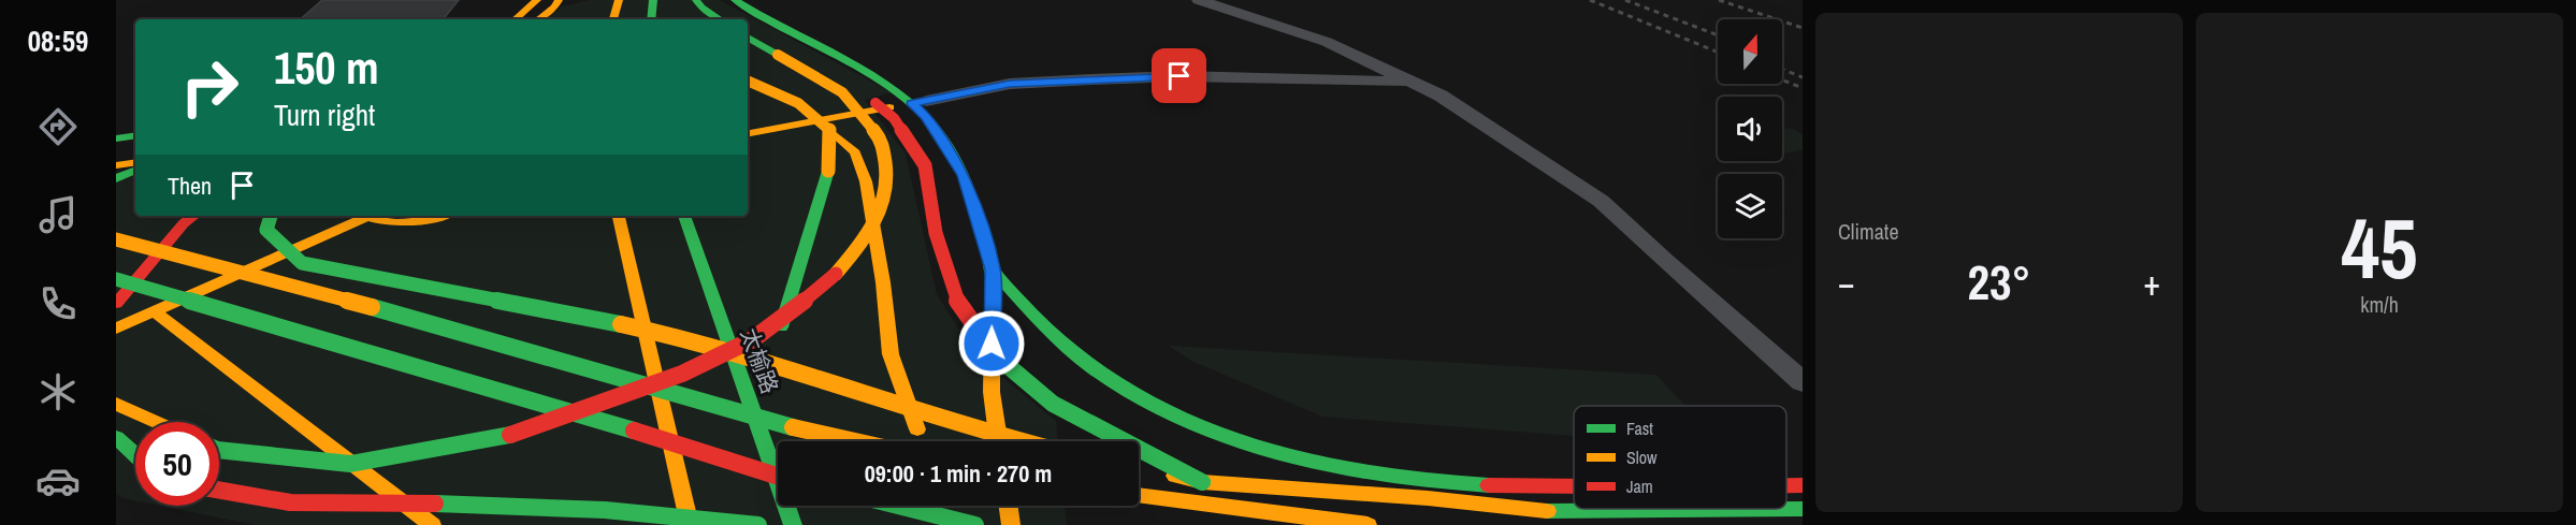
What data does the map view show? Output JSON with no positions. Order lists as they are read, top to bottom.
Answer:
{
  "streets": {
    "main road": ["太榆路"]
  },
  "legend": ["Fast", "Slow", "Jam"],
  "north": "top",
  "page": {
    "tabs": "08:59",
    "tile": [
      "Climate",
      ["45", "km/h"]
    ],
    "turn": ["150 m", "Turn right"],
    "then": "Then",
    "heat": ["−", "23°", "+"],
    "limit": "50",
    "trip": "09:00 · 1 min · 270 m"
  }
}
